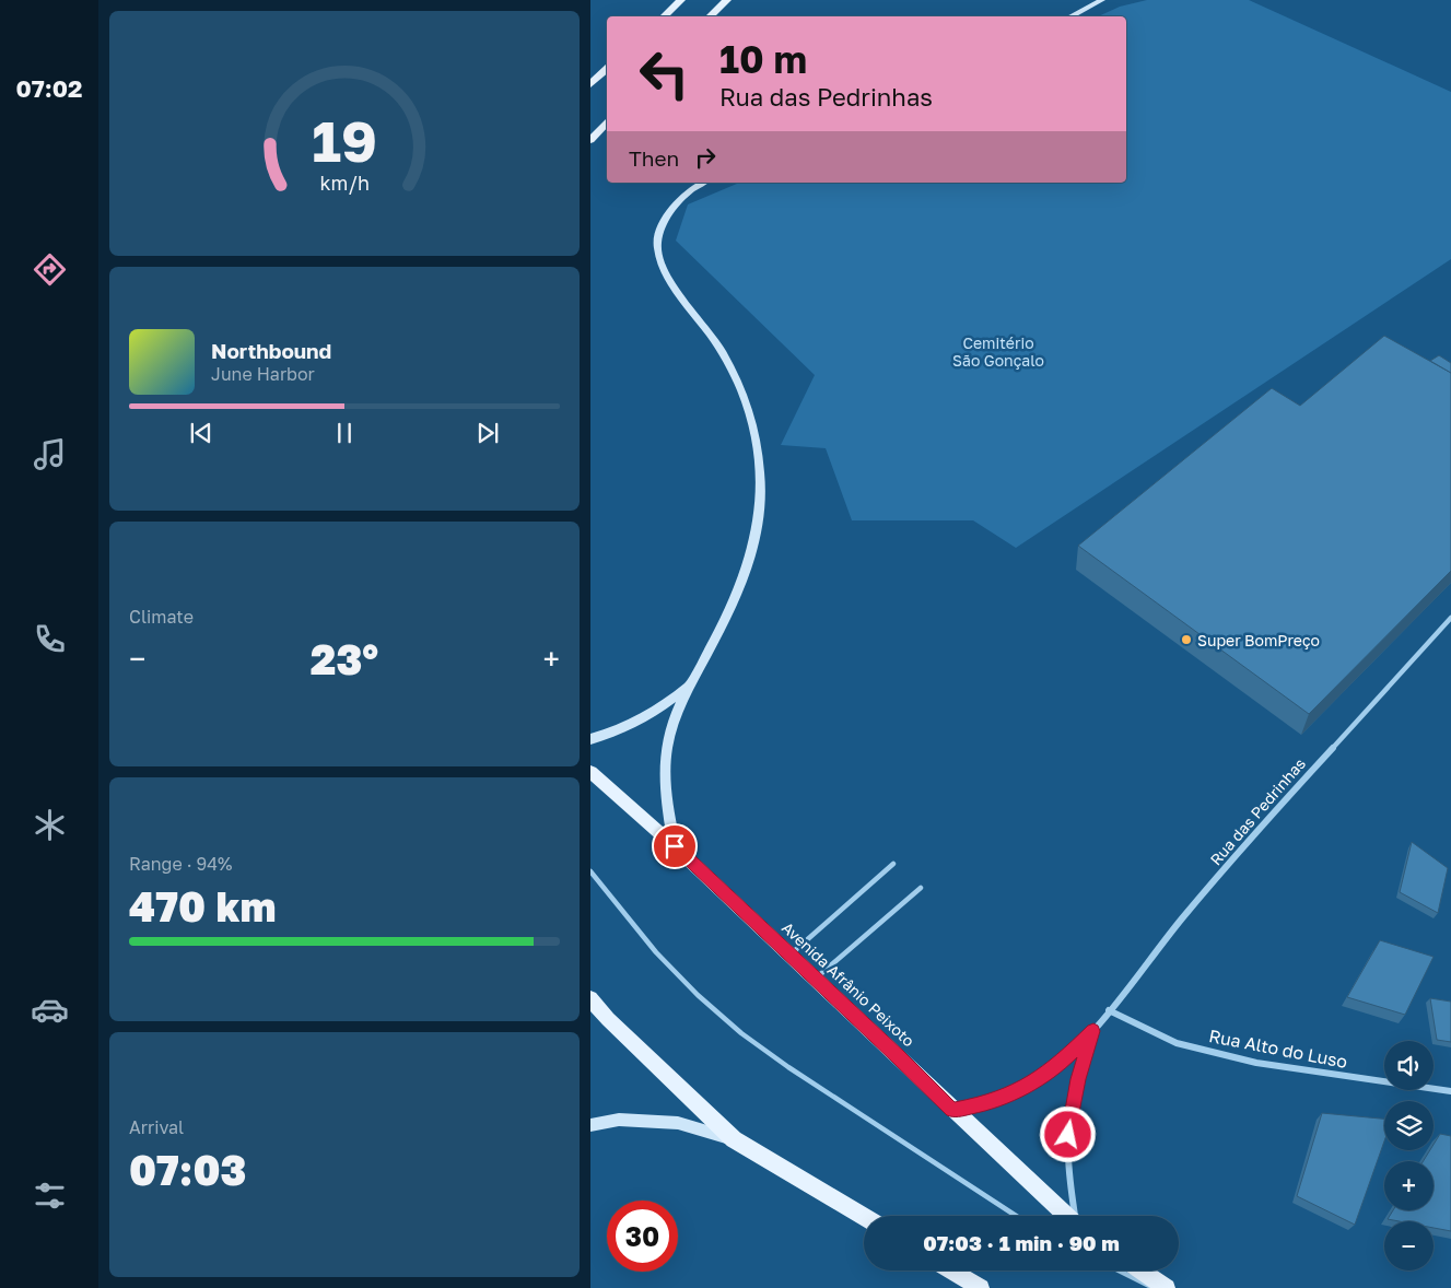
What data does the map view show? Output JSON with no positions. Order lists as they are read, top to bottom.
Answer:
{
  "streets": {
    "main road": ["Avenida Afrânio Peixoto"],
    "street": ["Rua das Pedrinhas", "Rua Alto do Luso"]
  },
  "crossings": [
    ["Rua das Pedrinhas", "Avenida Afrânio Peixoto"],
    ["Rua das Pedrinhas", "Rua Alto do Luso"]
  ],
  "parks": ["Cemitério São Gonçalo"],
  "places": ["Super BomPreço"],
  "page": {
    "tabs": "07:02",
    "turn": ["10 m", "Rua das Pedrinhas"],
    "then": "Then",
    "song": ["Northbound", "June Harbor"],
    "tile": [
      "Climate",
      ["Range · 94%", "470 km"],
      ["Arrival", "07:03"]
    ],
    "heat": ["−", "23°", "+"],
    "map_buttons": ["+", "−"],
    "limit": "30",
    "trip": "07:03 · 1 min · 90 m",
    "gauge": ["19", "km/h"]
  }
}
